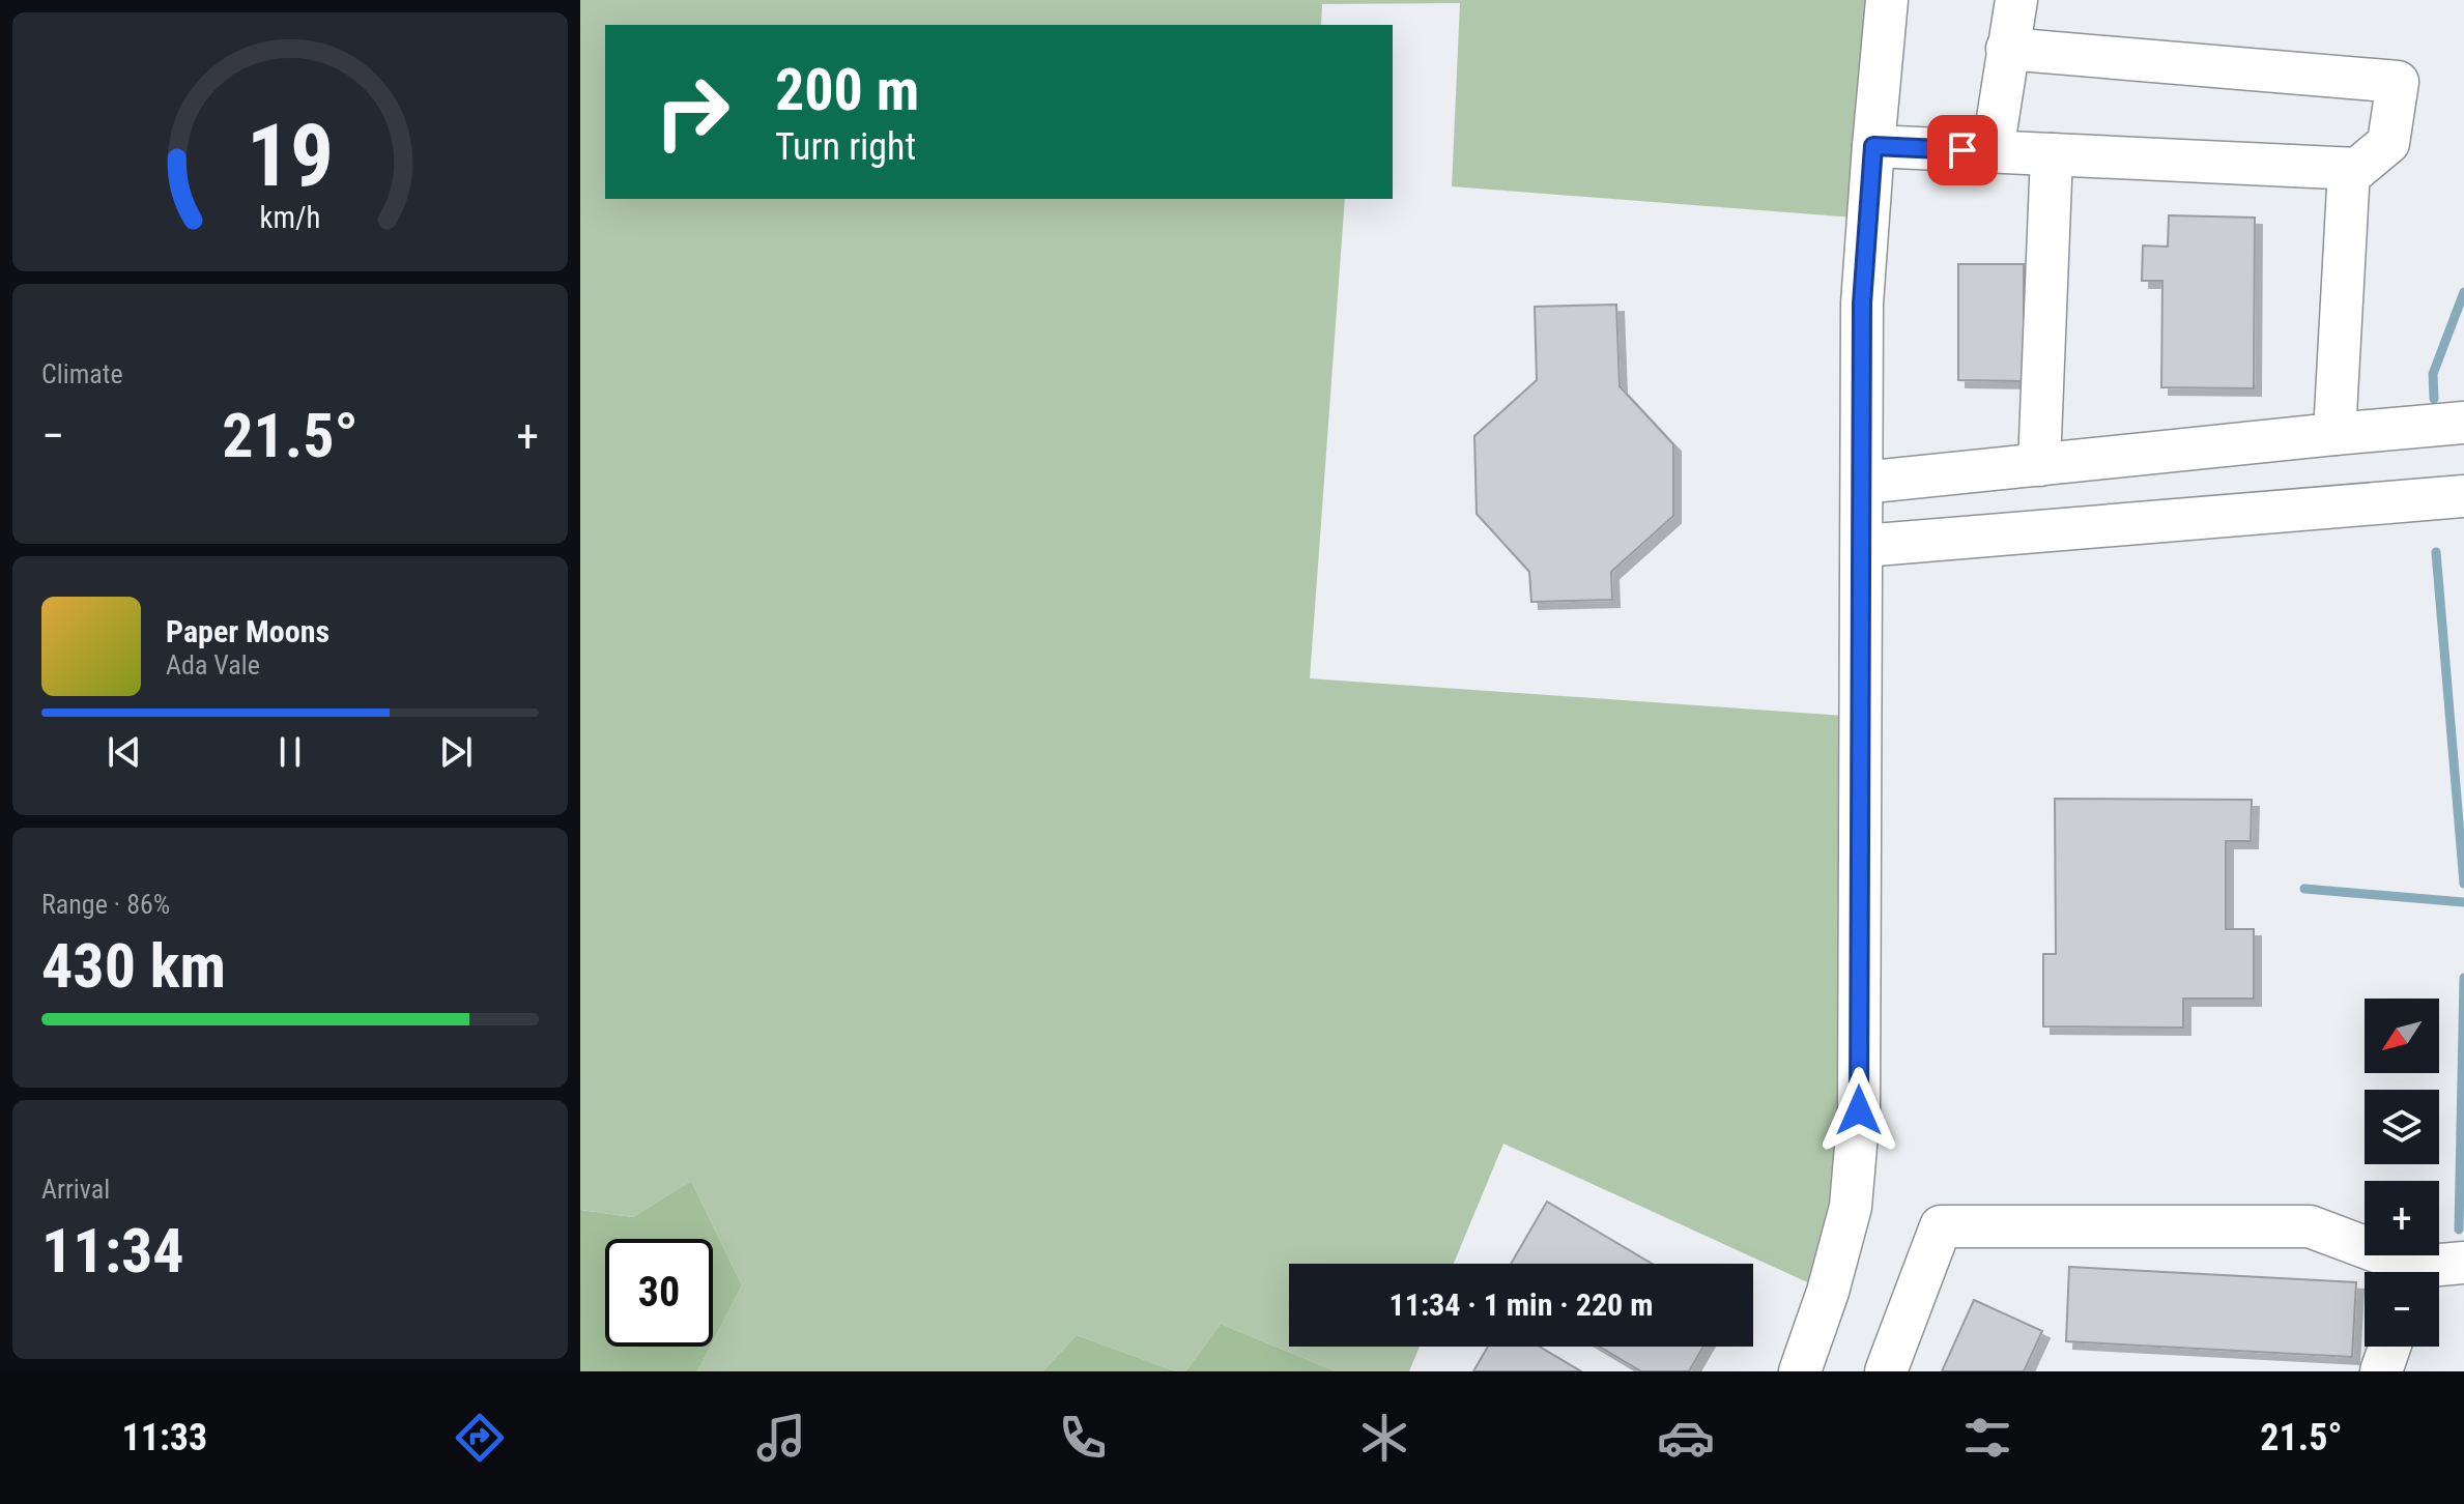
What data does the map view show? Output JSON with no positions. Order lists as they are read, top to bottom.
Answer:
{
  "north": "bottom left",
  "page": {
    "turn": ["200 m", "Turn right"],
    "tile": [
      "Climate",
      ["Range · 86%", "430 km"],
      ["Arrival", "11:34"]
    ],
    "heat": ["−", "21.5°", "+"],
    "song": ["Paper Moons", "Ada Vale"],
    "map_buttons": ["+", "−"],
    "limit": "30",
    "trip": "11:34 · 1 min · 220 m",
    "tabs": ["11:33", "21.5°"],
    "gauge": ["19", "km/h"]
  }
}
